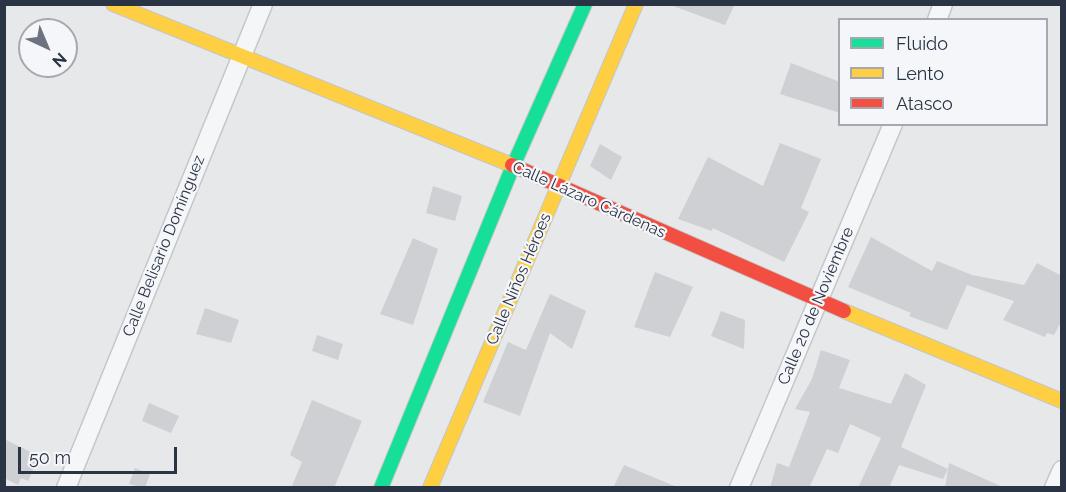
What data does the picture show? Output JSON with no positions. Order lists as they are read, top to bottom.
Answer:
{
  "streets": {
    "street": [
      "Calle Lázaro Cárdenas",
      "Calle Belisario Domínguez",
      "Calle Niños Héroes",
      "Calle 20 de Noviembre"
    ]
  },
  "crossings": [
    ["Calle Lázaro Cárdenas", "Calle Belisario Domínguez"],
    ["Calle Lázaro Cárdenas", "Calle Niños Héroes"],
    ["Calle Lázaro Cárdenas", "Calle 20 de Noviembre"]
  ],
  "legend": ["Fluido", "Lento", "Atasco"],
  "scale_bar": "50 m",
  "north": "bottom right"
}
